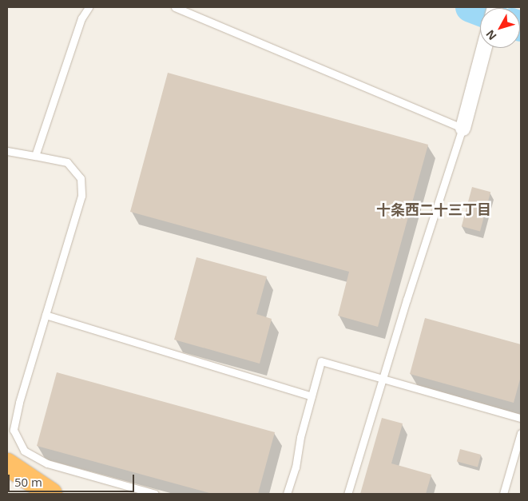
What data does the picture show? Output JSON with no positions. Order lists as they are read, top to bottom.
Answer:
{
  "districts": ["十条西二十三丁目"],
  "scale_bar": "50 m",
  "north": "bottom left"
}
